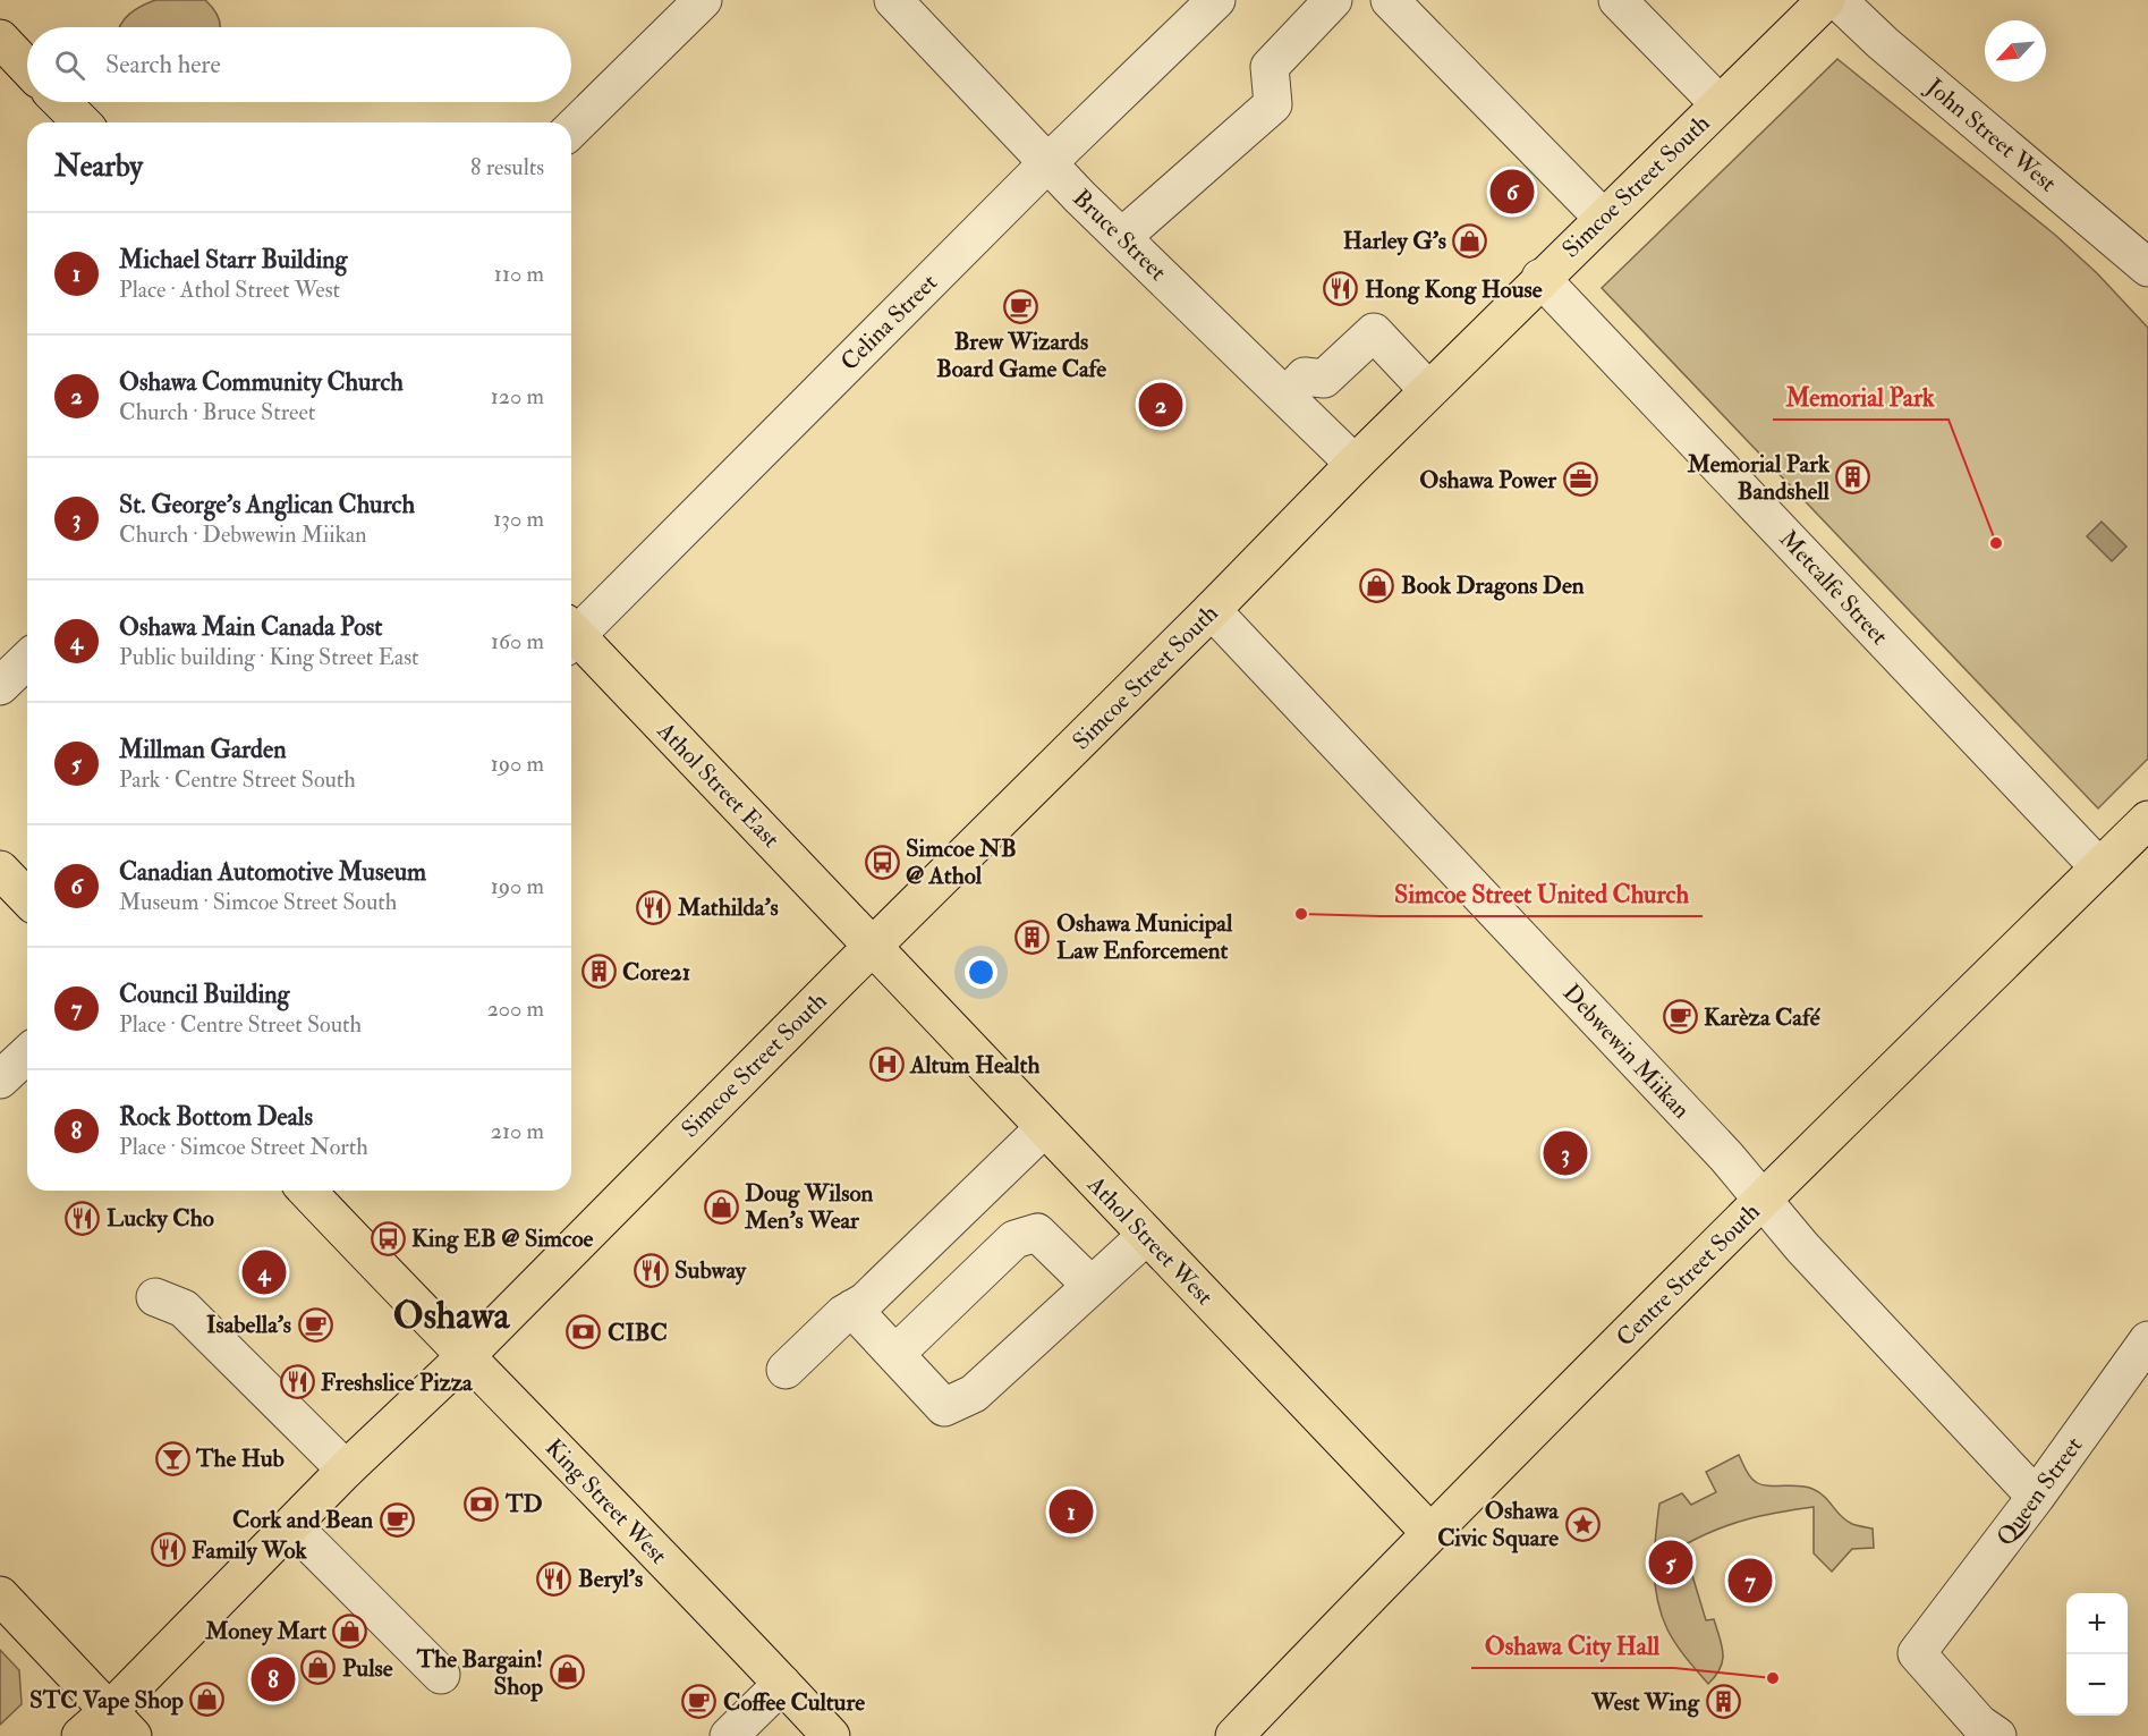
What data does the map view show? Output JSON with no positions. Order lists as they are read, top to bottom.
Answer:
{
  "streets": {
    "main road": [
      "Simcoe Street South",
      "Athol Street East",
      "Athol Street West",
      "Centre Street South",
      "King Street West"
    ],
    "street": [
      "John Street West",
      "Bruce Street",
      "Celina Street",
      "Metcalfe Street",
      "Debwewin Miikan",
      "Queen Street"
    ]
  },
  "crossings": [
    ["Simcoe Street South", "Bruce Street"],
    ["Simcoe Street South", "Metcalfe Street"],
    ["Simcoe Street South", "Athol Street East"],
    ["Simcoe Street South", "Debwewin Miikan"],
    ["Simcoe Street South", "Athol Street West"],
    ["Simcoe Street South", "King Street West"],
    ["Bruce Street", "Celina Street"],
    ["Metcalfe Street", "Centre Street South"],
    ["Athol Street East", "Athol Street West"],
    ["Debwewin Miikan", "Centre Street South"],
    ["Debwewin Miikan", "Queen Street"],
    ["Athol Street West", "Centre Street South"]
  ],
  "districts": ["Oshawa"],
  "places": {
    "shop": [
      "Harley G's",
      "Book Dragons Den",
      "Doug Wilson Men's Wear",
      "Money Mart",
      "Pulse",
      "The Bargain! Shop",
      "STC Vape Shop"
    ],
    "restaurant": [
      "Hong Kong House",
      "Mathilda's",
      "Lucky Cho",
      "Subway",
      "Freshslice Pizza",
      "Family Wok",
      "Beryl's"
    ],
    "cafe": [
      "Brew Wizards Board Game Cafe",
      "Karèza Café",
      "Isabella's",
      "Cork and Bean",
      "Coffee Culture"
    ],
    "building": [
      "Memorial Park Bandshell",
      "Oshawa Municipal Law Enforcement",
      "Core21",
      "West Wing"
    ],
    "office": ["Oshawa Power"],
    "other": ["Memorial Park", "Simcoe Street United Church", "Oshawa City Hall"],
    "bus stop": ["Simcoe NB @ Athol", "King EB @ Simcoe"],
    "hospital": ["Altum Health"],
    "bank": ["CIBC", "TD"],
    "bar": ["The Hub"],
    "place": ["Oshawa Civic Square"]
  },
  "north": "bottom left",
  "page": {
    "search": "Search here",
    "heading": ["Nearby", "8 results"],
    "pins": [
      "6",
      "2",
      "3",
      "4",
      "1",
      "5",
      "7",
      "8"
    ],
    "list": [
      {
        "mark": "1",
        "name": "Michael Starr Building",
        "note": "Place · Athol Street West",
        "value": "110 m"
      },
      {
        "mark": "2",
        "name": "Oshawa Community Church",
        "note": "Church · Bruce Street",
        "value": "120 m"
      },
      {
        "mark": "3",
        "name": "St. George's Anglican Church",
        "note": "Church · Debwewin Miikan",
        "value": "130 m"
      },
      {
        "mark": "4",
        "name": "Oshawa Main Canada Post",
        "note": "Public building · King Street East",
        "value": "160 m"
      },
      {
        "mark": "5",
        "name": "Millman Garden",
        "note": "Park · Centre Street South",
        "value": "190 m"
      },
      {
        "mark": "6",
        "name": "Canadian Automotive Museum",
        "note": "Museum · Simcoe Street South",
        "value": "190 m"
      },
      {
        "mark": "7",
        "name": "Council Building",
        "note": "Place · Centre Street South",
        "value": "200 m"
      },
      {
        "mark": "8",
        "name": "Rock Bottom Deals",
        "note": "Place · Simcoe Street North",
        "value": "210 m"
      }
    ],
    "map_buttons": ["+", "−"]
  }
}
